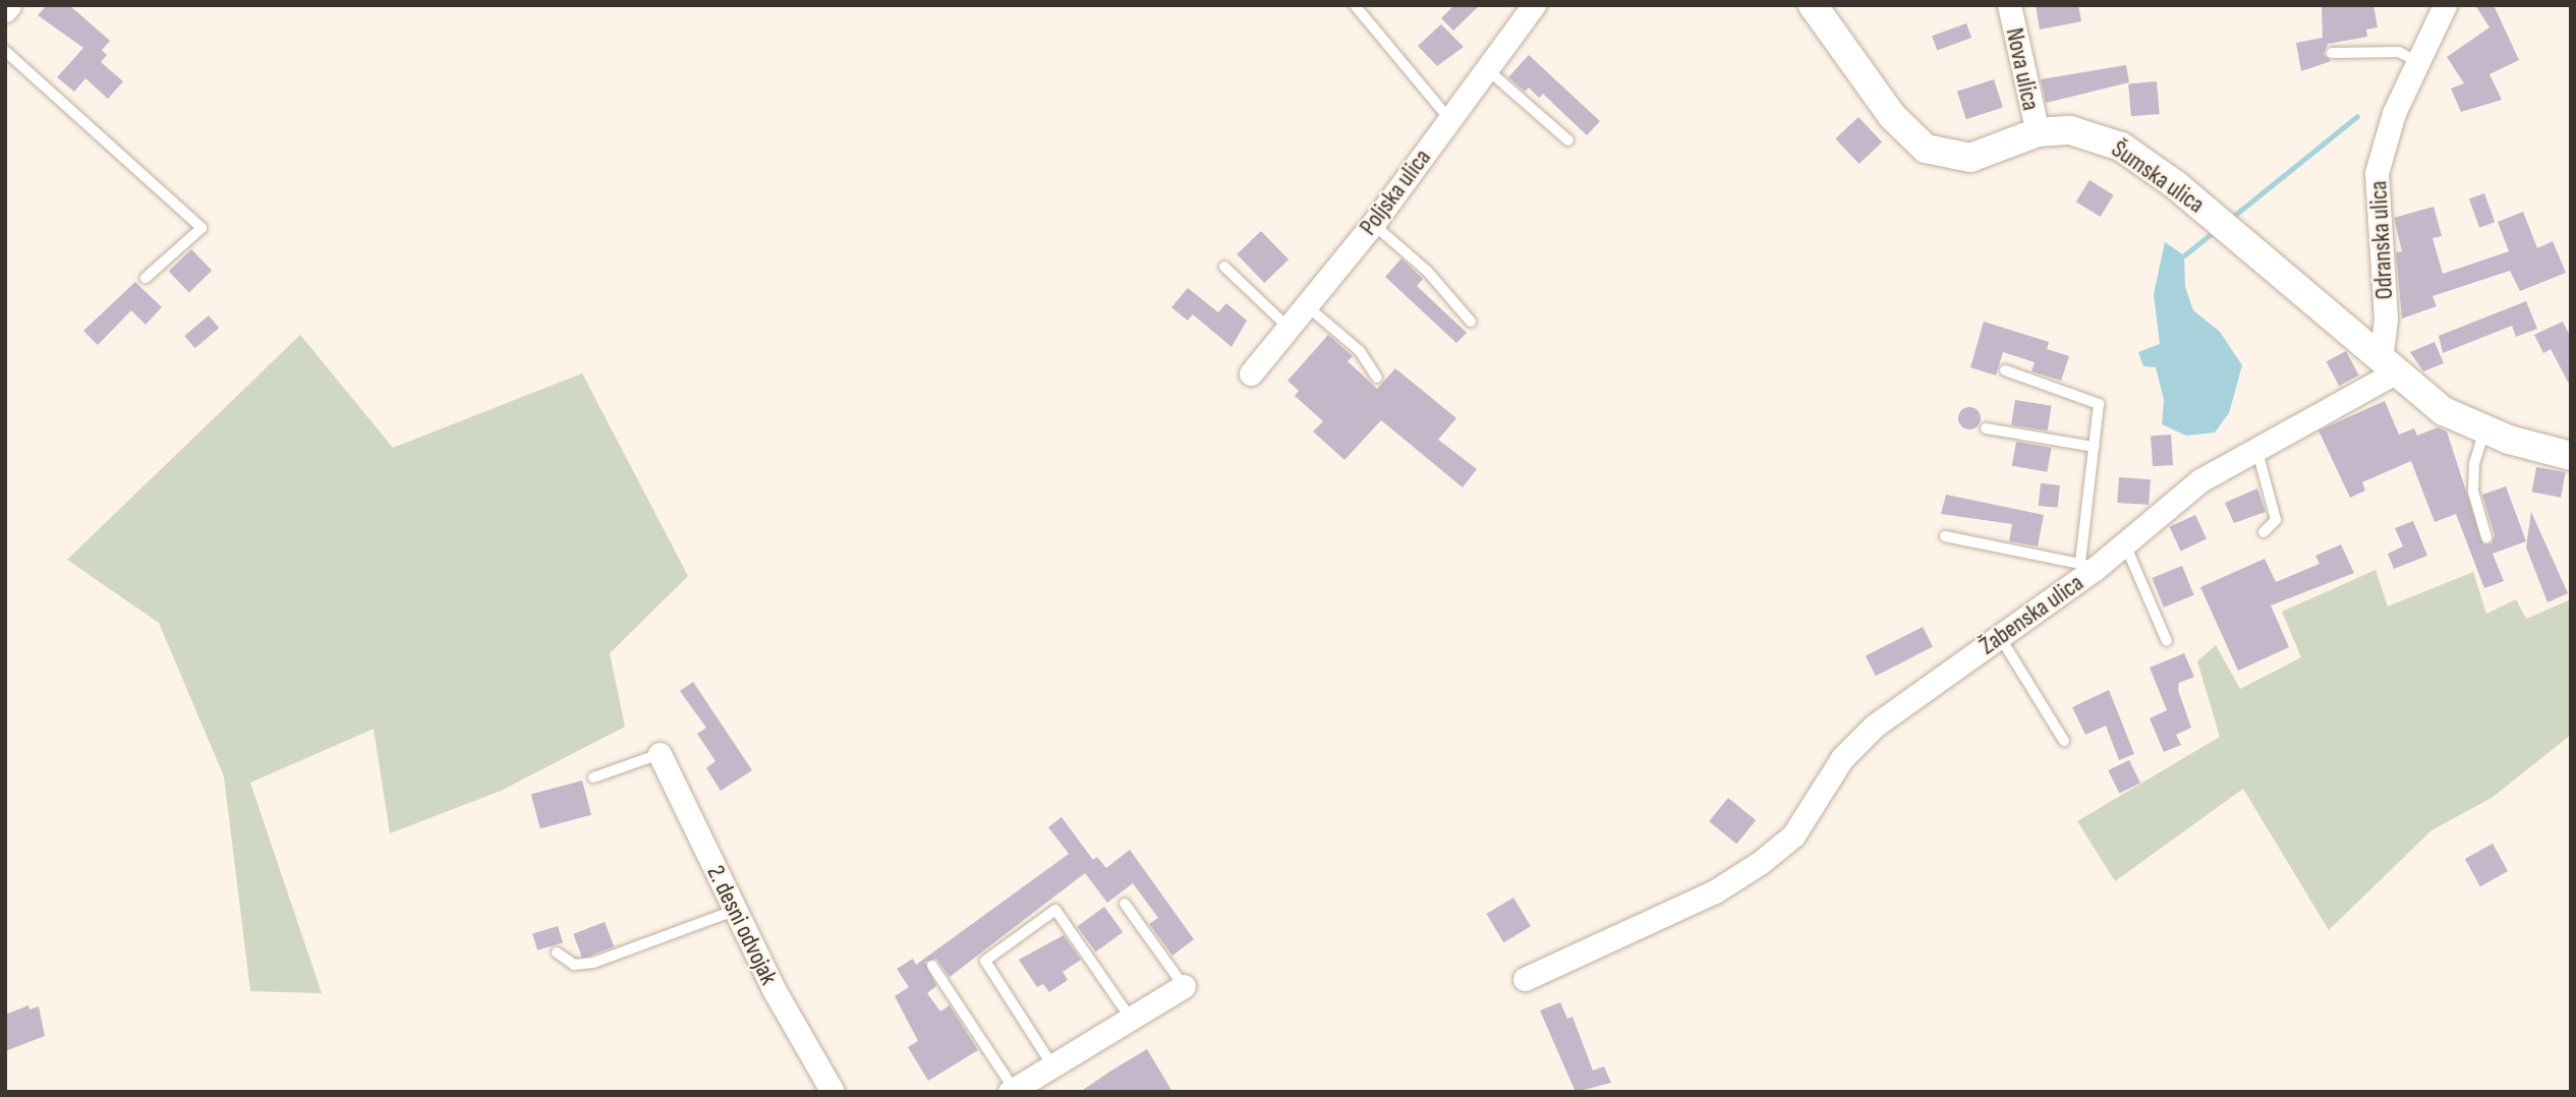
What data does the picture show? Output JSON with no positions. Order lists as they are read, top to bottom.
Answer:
{
  "streets": {
    "street": [
      "Nova ulica",
      "Šumska ulica",
      "Poljska ulica",
      "Odranska ulica",
      "Žabenska ulica",
      "2. desni odvojak"
    ]
  },
  "crossings": [
    ["Nova ulica", "Šumska ulica"],
    ["Šumska ulica", "Odranska ulica"],
    ["Šumska ulica", "Žabenska ulica"],
    ["Odranska ulica", "Žabenska ulica"]
  ]
}
